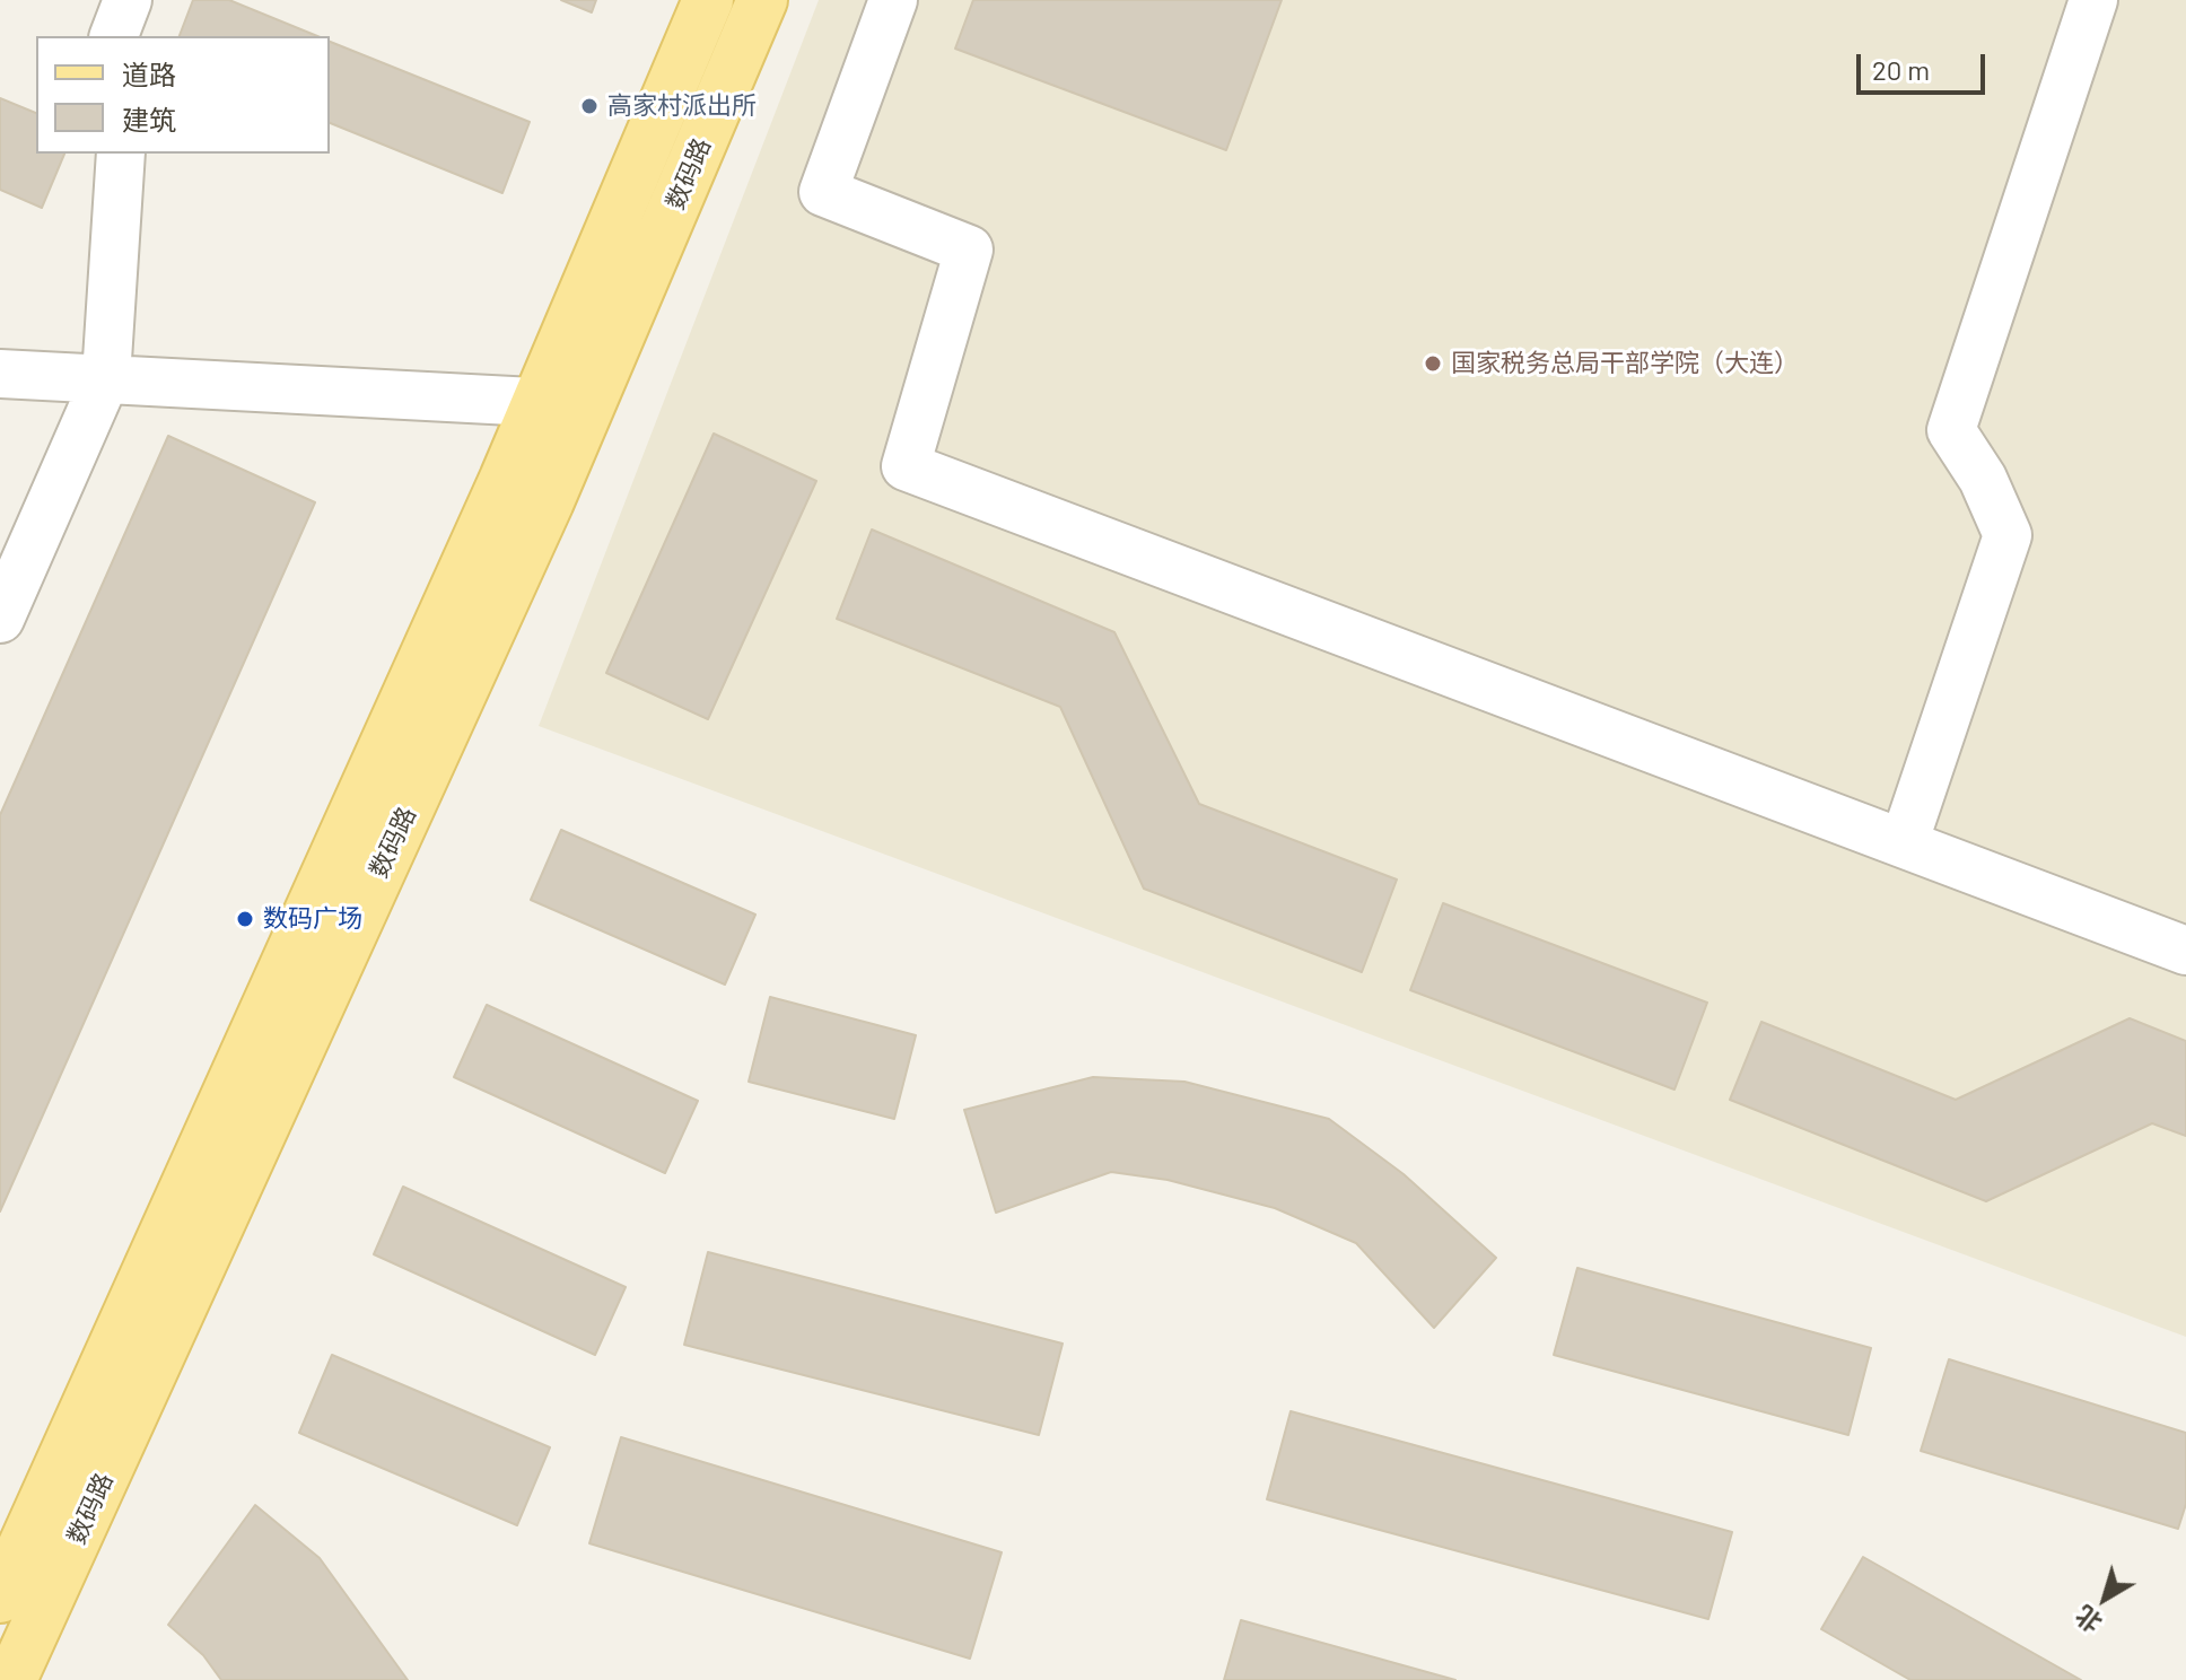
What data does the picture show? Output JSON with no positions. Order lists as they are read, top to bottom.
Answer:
{
  "streets": {
    "main road": ["数码路"]
  },
  "places": ["高家村派出所", "国家税务总局干部学院（大连）", "数码广场"],
  "legend": ["道路", "建筑"],
  "scale_bar": "20 m",
  "north": "bottom left"
}
